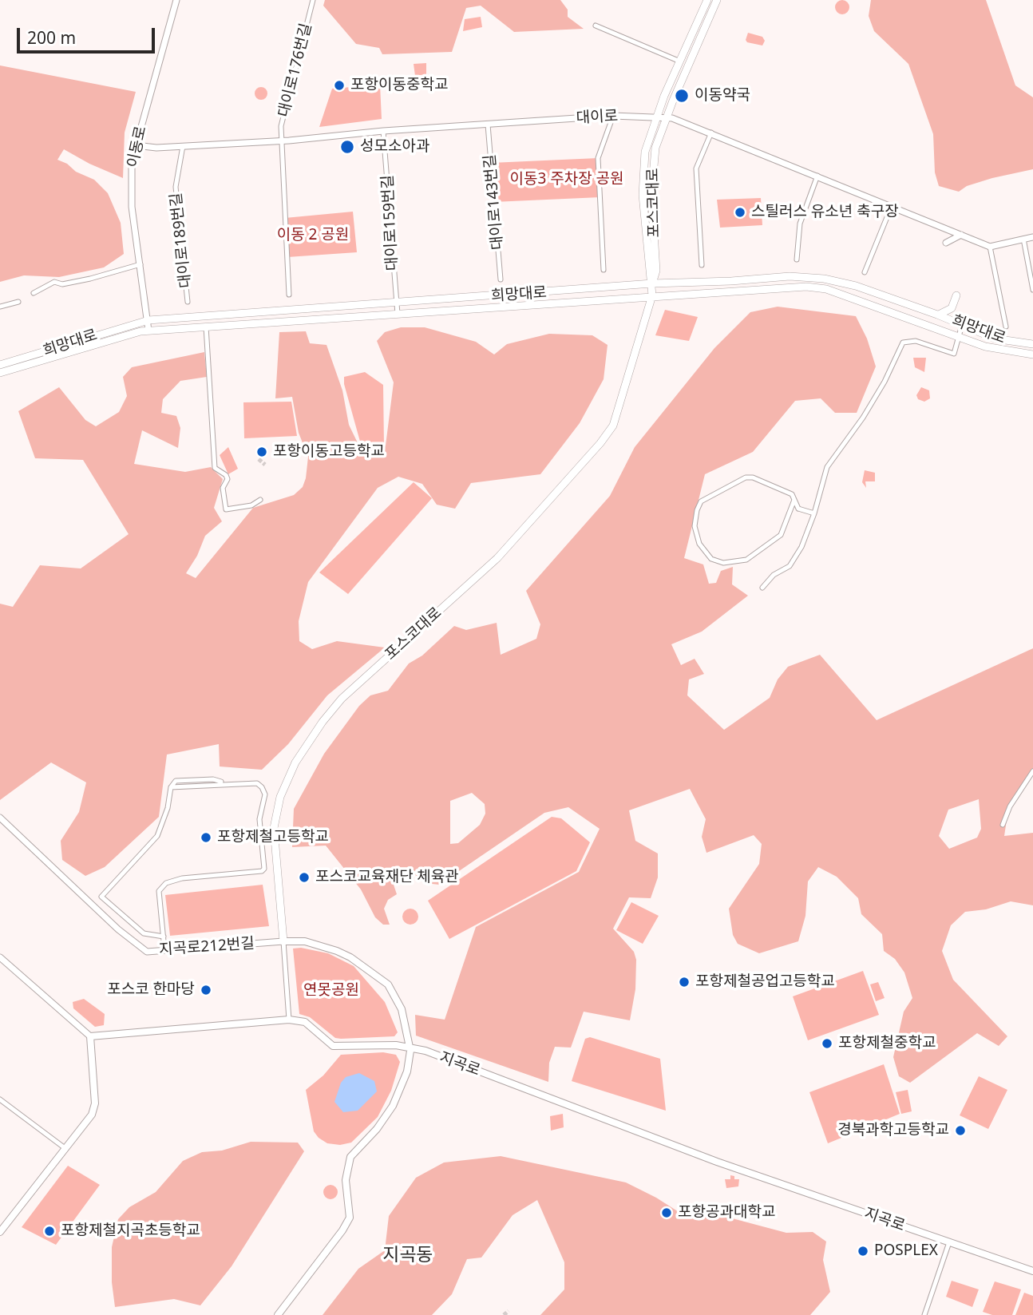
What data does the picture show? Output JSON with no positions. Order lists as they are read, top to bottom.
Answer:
{
  "streets": {
    "main road": [
      "포스코대로",
      "희망대로",
      "지곡로212번길",
      "지곡로"
    ],
    "street": [
      "대이로176번길",
      "대이로",
      "이동로",
      "대이로143번길",
      "대이로159번길",
      "대이로189번길"
    ]
  },
  "crossings": [
    ["대이로176번길", "대이로"],
    ["대이로", "이동로"],
    ["대이로", "대이로143번길"],
    ["대이로", "포스코대로"],
    ["대이로", "대이로159번길"],
    ["대이로", "대이로189번길"],
    ["이동로", "희망대로"],
    ["포스코대로", "희망대로"],
    ["포스코대로", "지곡로212번길"],
    ["포스코대로", "지곡로"],
    ["대이로159번길", "희망대로"],
    ["지곡로212번길", "지곡로"]
  ],
  "districts": ["지곡동"],
  "parks": ["이동3 주차장 공원", "이동 2 공원", "연못공원"],
  "places": [
    "포항이동중학교",
    "이동약국",
    "성모소아과",
    "스틸러스 유소년 축구장",
    "포항이동고등학교",
    "포항제철고등학교",
    "포스코교육재단 체육관",
    "포항제철공업고등학교",
    "포스코 한마당",
    "포항제철중학교",
    "경북과학고등학교",
    "포항공과대학교",
    "포항제철지곡초등학교",
    "POSPLEX"
  ],
  "scale_bar": "200 m"
}
